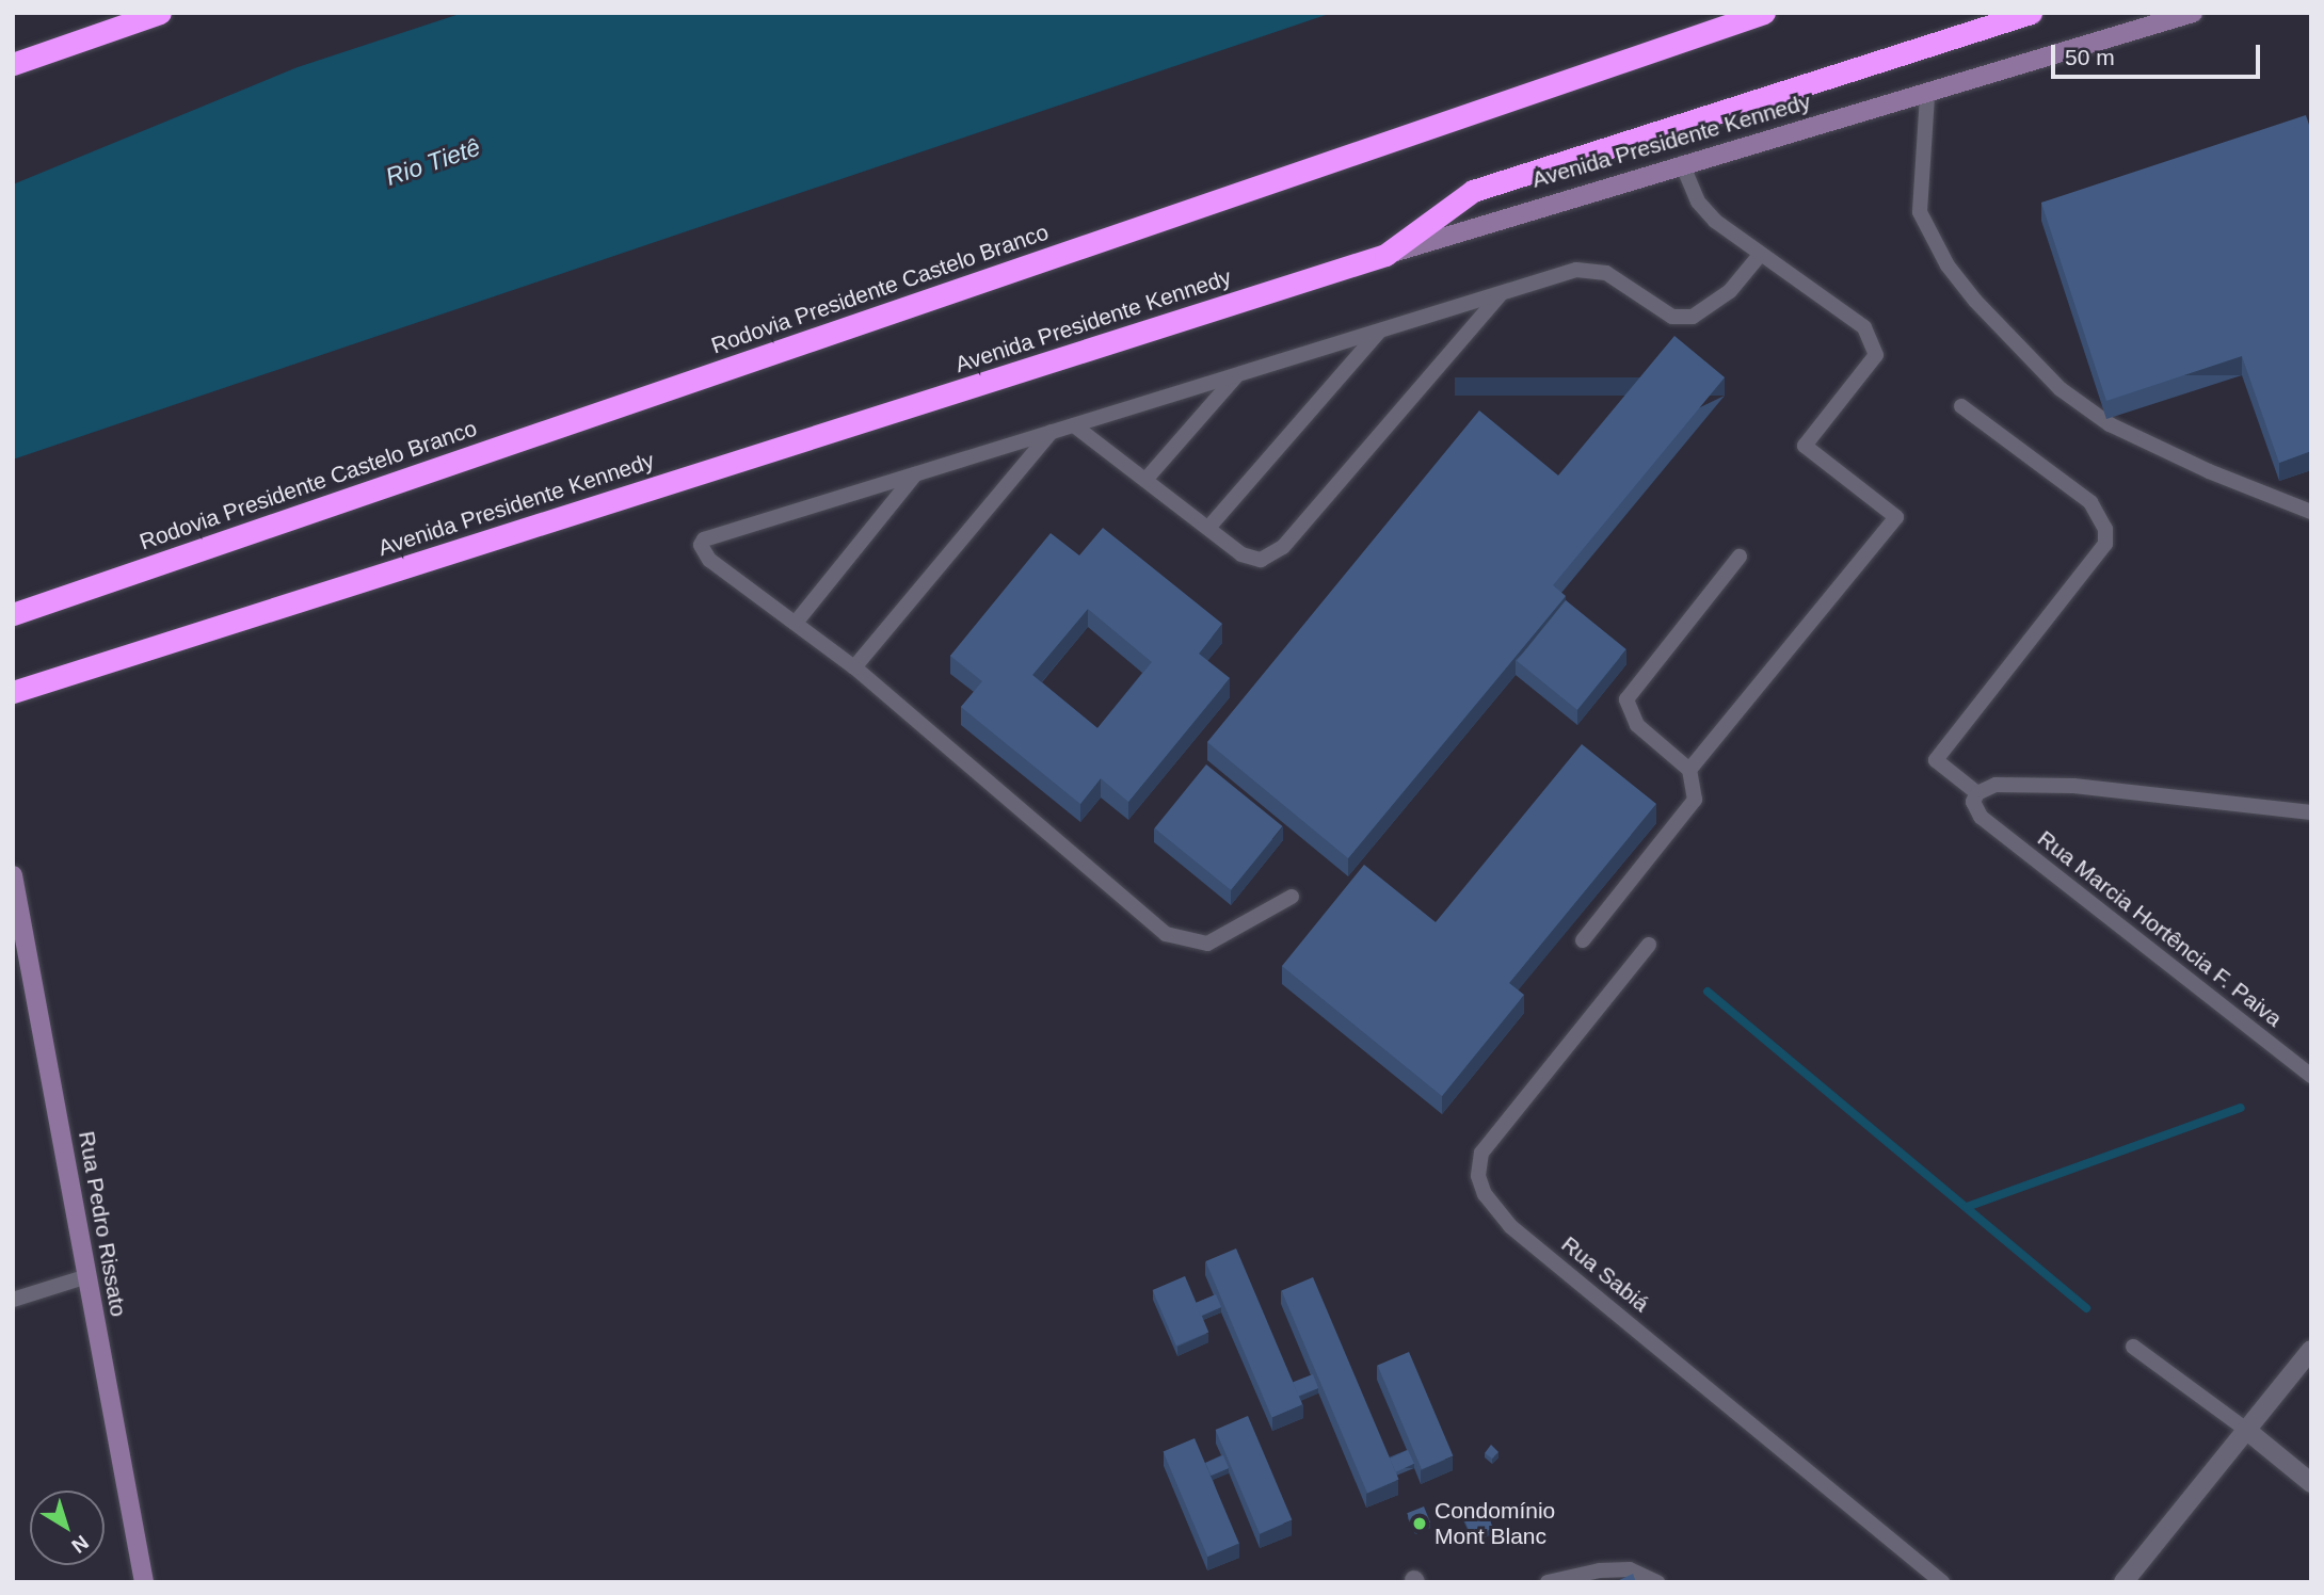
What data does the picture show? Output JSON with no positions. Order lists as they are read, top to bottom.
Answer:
{
  "streets": {
    "highway": ["Avenida Presidente Kennedy", "Rodovia Presidente Castelo Branco"],
    "main road": ["Rua Pedro Rissato"],
    "lane": ["Rua Marcia Hortência F. Paiva", "Rua Sabiá"]
  },
  "water": ["Rio Tietê"],
  "places": ["Condomínio Mont Blanc"],
  "scale_bar": "50 m",
  "north": "bottom right"
}
